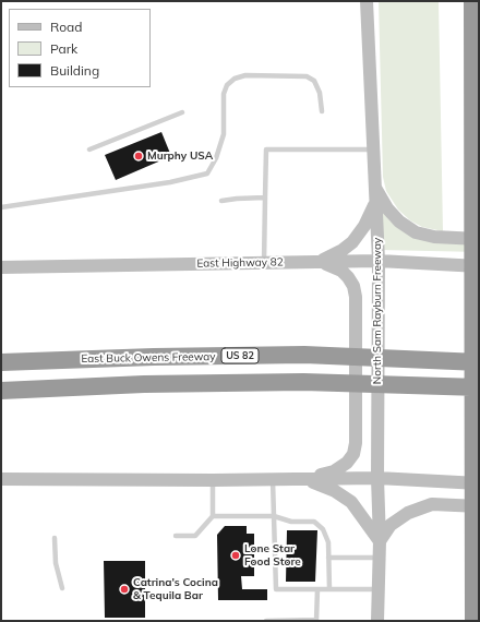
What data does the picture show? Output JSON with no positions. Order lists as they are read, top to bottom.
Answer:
{
  "streets": {
    "highway": ["US 82", "East Buck Owens Freeway"],
    "main road": ["East Highway 82", "North Sam Rayburn Freeway"]
  },
  "crossings": [
    ["East Highway 82", "North Sam Rayburn Freeway"]
  ],
  "places": ["Murphy USA", "Lone Star Food Store", "Catrina's Cocina & Tequila Bar"],
  "legend": ["Road", "Park", "Building"]
}
